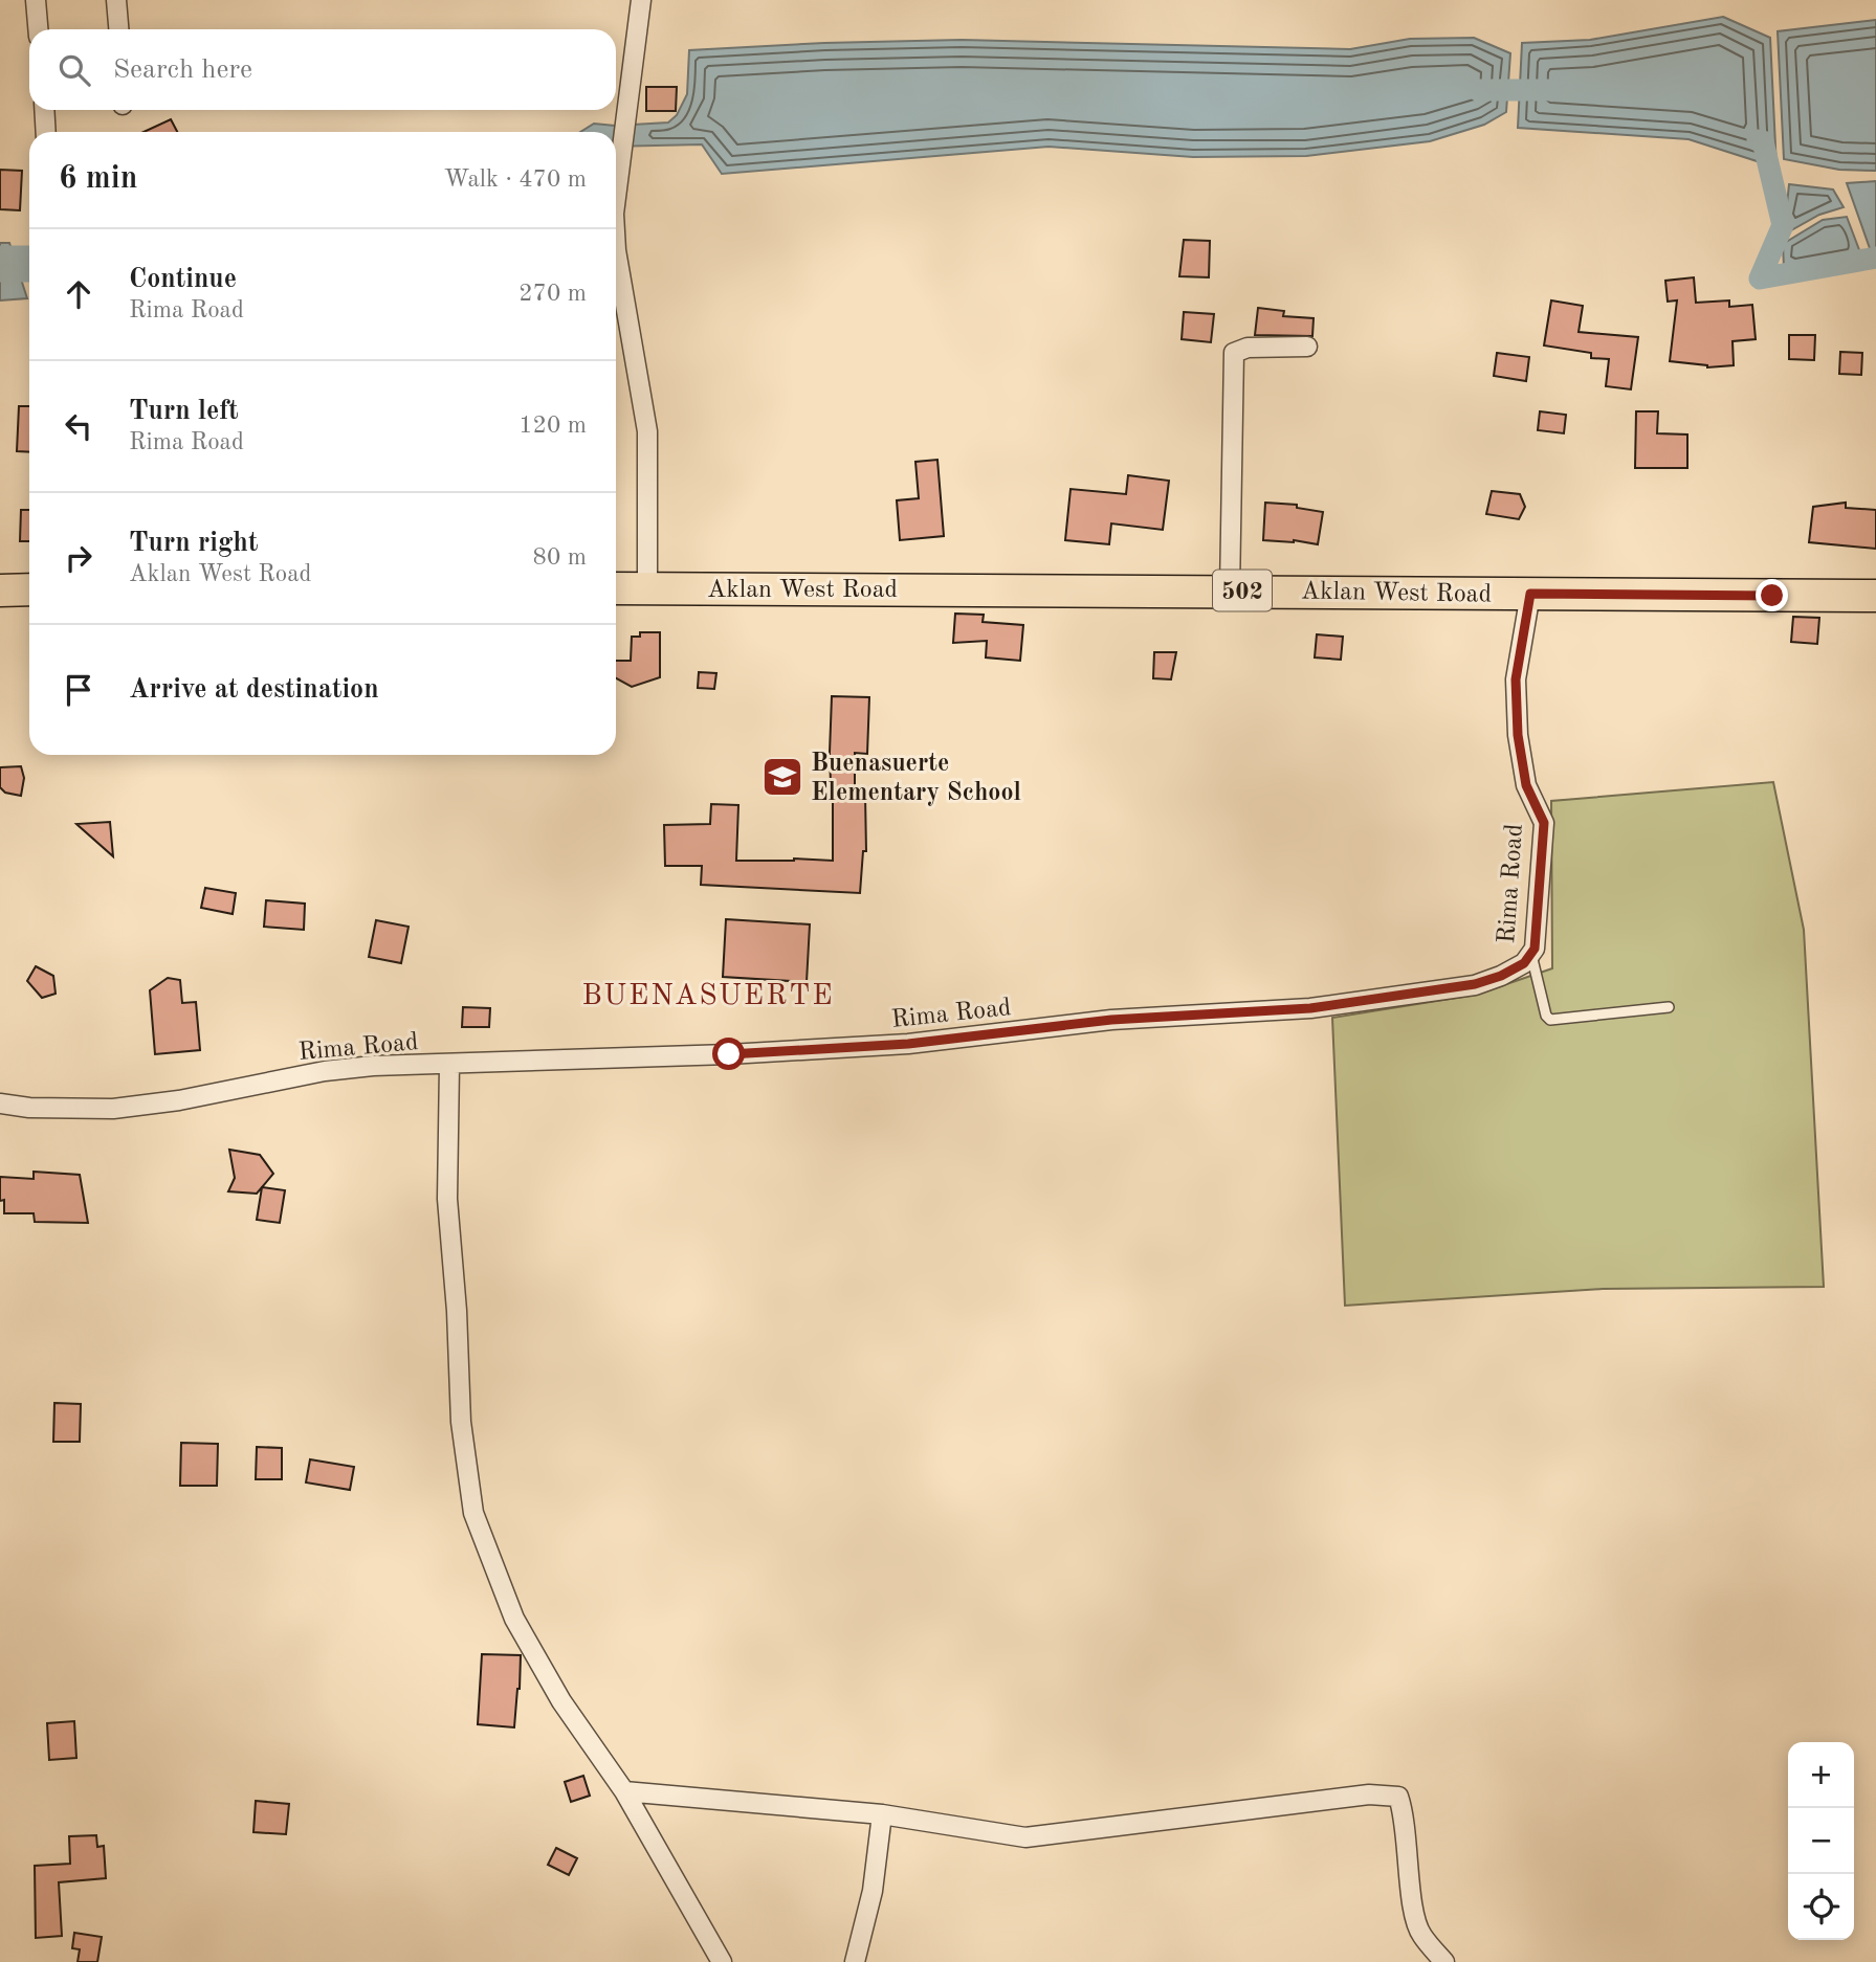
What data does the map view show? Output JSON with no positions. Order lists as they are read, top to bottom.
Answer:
{
  "streets": {
    "main road": ["Aklan West Road", "502"],
    "street": ["Rima Road"]
  },
  "crossings": [
    ["Aklan West Road", "Rima Road"]
  ],
  "districts": ["BUENASUERTE"],
  "places": {
    "school or university": ["Buenasuerte Elementary School"]
  },
  "page": {
    "search": "Search here",
    "heading": ["6 min", "Walk · 470 m"],
    "list": [
      ["Continue", "Rima Road", "270 m"],
      ["Turn left", "Rima Road", "120 m"],
      ["Turn right", "Aklan West Road", "80 m"],
      "Arrive at destination"
    ],
    "map_buttons": ["+", "−"]
  }
}
